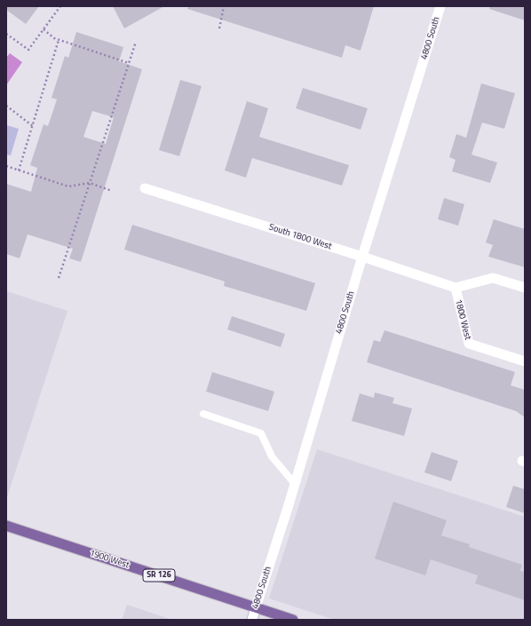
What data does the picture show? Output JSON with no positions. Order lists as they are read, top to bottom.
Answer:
{
  "streets": {
    "main road": ["1900 West", "SR 126"],
    "street": ["4800 South", "South 1800 West", "1800 West"]
  },
  "crossings": [
    ["4800 South", "South 1800 West"],
    ["4800 South", "1900 West"],
    ["South 1800 West", "1800 West"]
  ]
}
